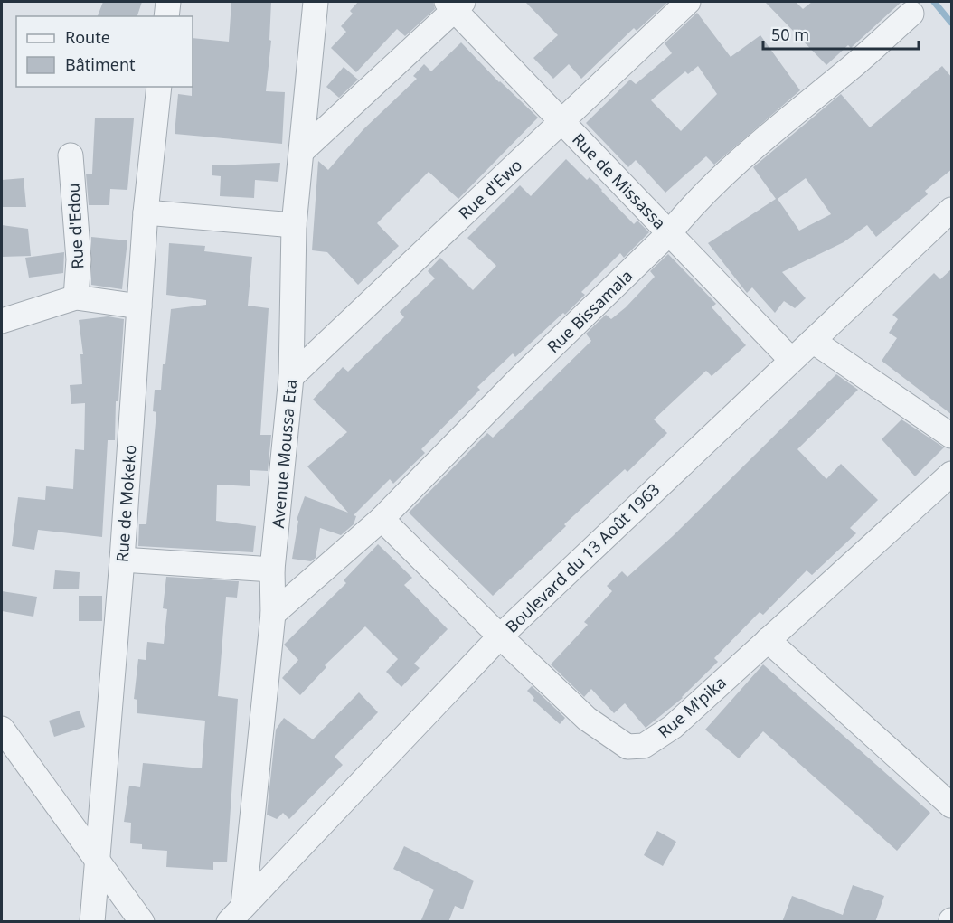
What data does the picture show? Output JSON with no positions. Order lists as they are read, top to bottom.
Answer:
{
  "streets": {
    "street": [
      "Rue de Missassa",
      "Rue d'Ewo",
      "Rue d'Edou",
      "Rue Bissamala",
      "Avenue Moussa Eta",
      "Rue de Mokeko",
      "Boulevard du 13 Août 1963",
      "Rue M'pika"
    ]
  },
  "crossings": [
    ["Rue de Missassa", "Rue d'Ewo"],
    ["Rue de Missassa", "Rue Bissamala"],
    ["Rue de Missassa", "Boulevard du 13 Août 1963"],
    ["Rue d'Ewo", "Avenue Moussa Eta"],
    ["Rue Bissamala", "Avenue Moussa Eta"],
    ["Rue Bissamala", "Rue M'pika"],
    ["Avenue Moussa Eta", "Boulevard du 13 Août 1963"],
    ["Boulevard du 13 Août 1963", "Rue M'pika"]
  ],
  "legend": ["Route", "Bâtiment"],
  "scale_bar": "50 m"
}
